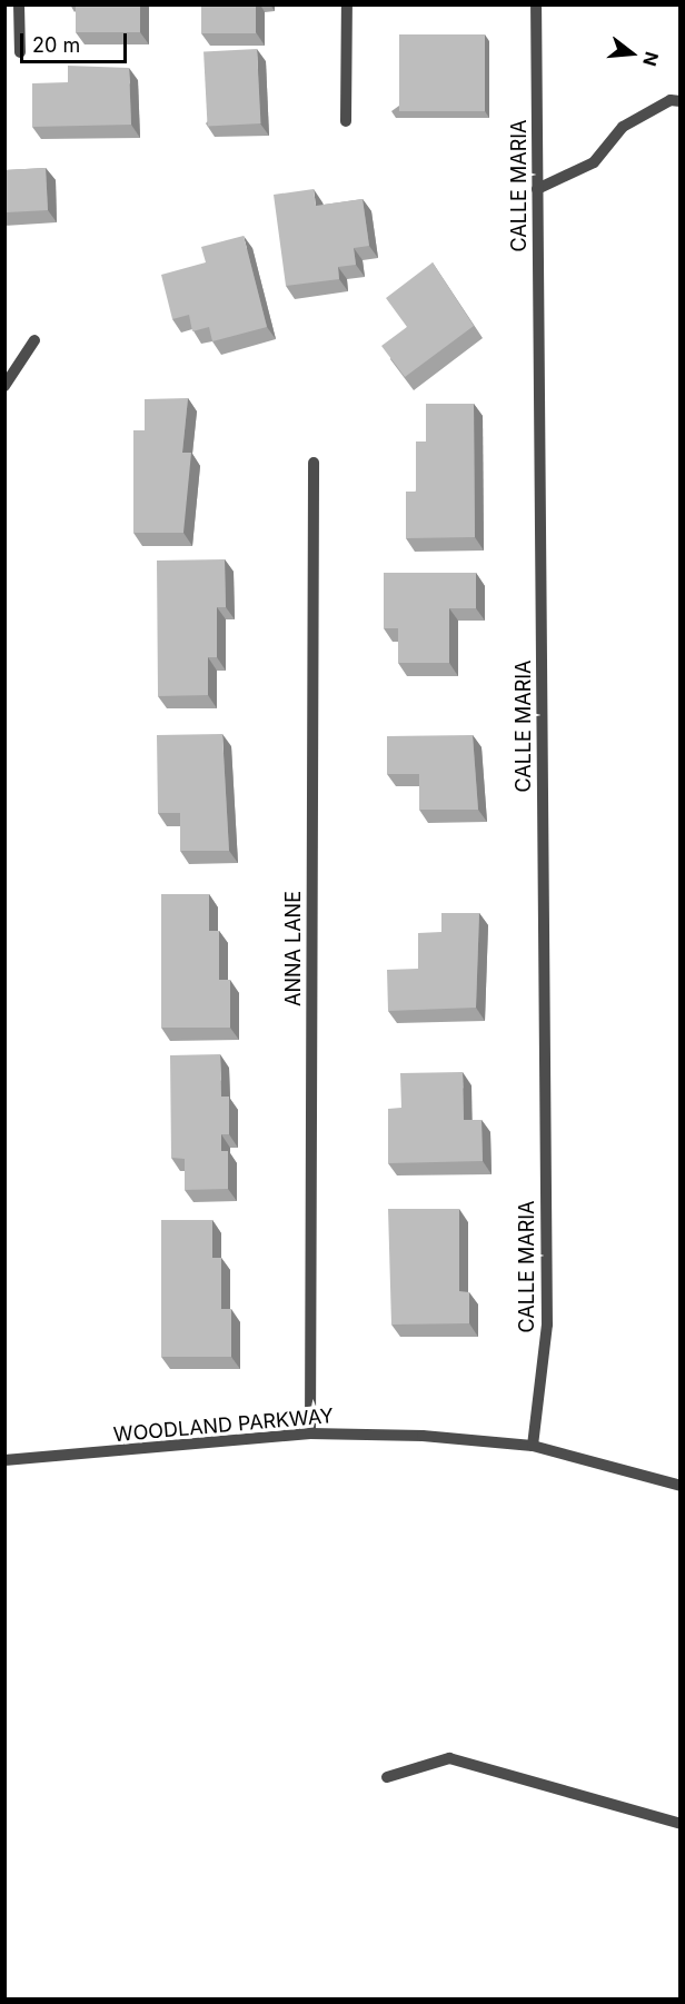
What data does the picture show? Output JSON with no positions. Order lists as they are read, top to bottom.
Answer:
{
  "streets": {
    "street": ["CALLE MARIA", "ANNA LANE", "WOODLAND PARKWAY"]
  },
  "crossings": [
    ["CALLE MARIA", "WOODLAND PARKWAY"],
    ["ANNA LANE", "WOODLAND PARKWAY"]
  ],
  "scale_bar": "20 m",
  "north": "right"
}
